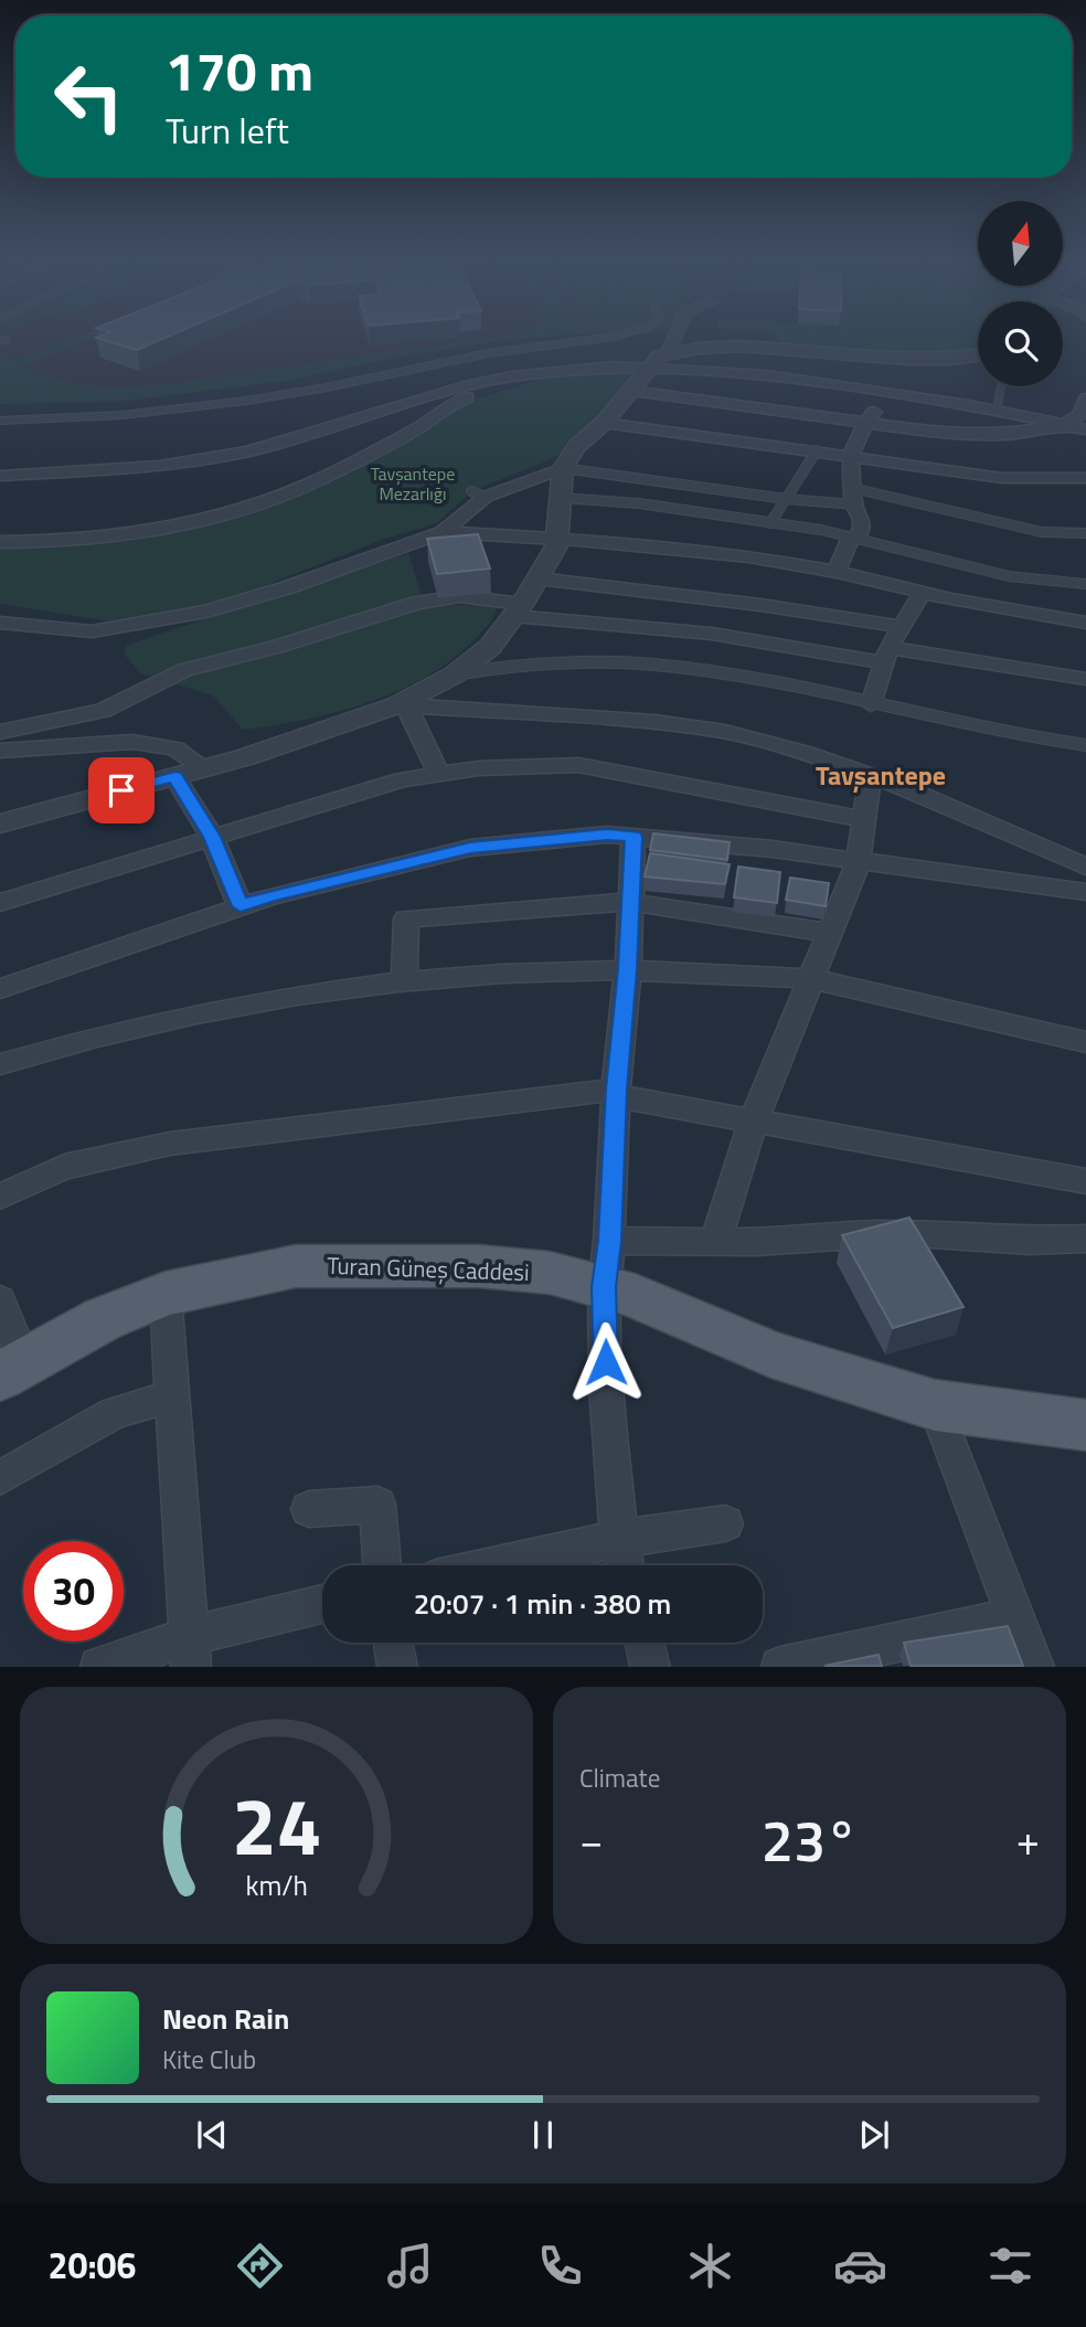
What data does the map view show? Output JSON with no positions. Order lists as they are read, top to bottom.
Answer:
{
  "streets": {
    "main road": ["Turan Güneş Caddesi"]
  },
  "districts": ["Tavşantepe"],
  "parks": ["Tavşantepe Mezarlığı"],
  "north": "top",
  "page": {
    "turn": ["170 m", "Turn left"],
    "limit": "30",
    "trip": "20:07 · 1 min · 380 m",
    "tile": "Climate",
    "heat": ["−", "23°", "+"],
    "song": ["Neon Rain", "Kite Club"],
    "tabs": "20:06",
    "gauge": ["24", "km/h"]
  }
}
